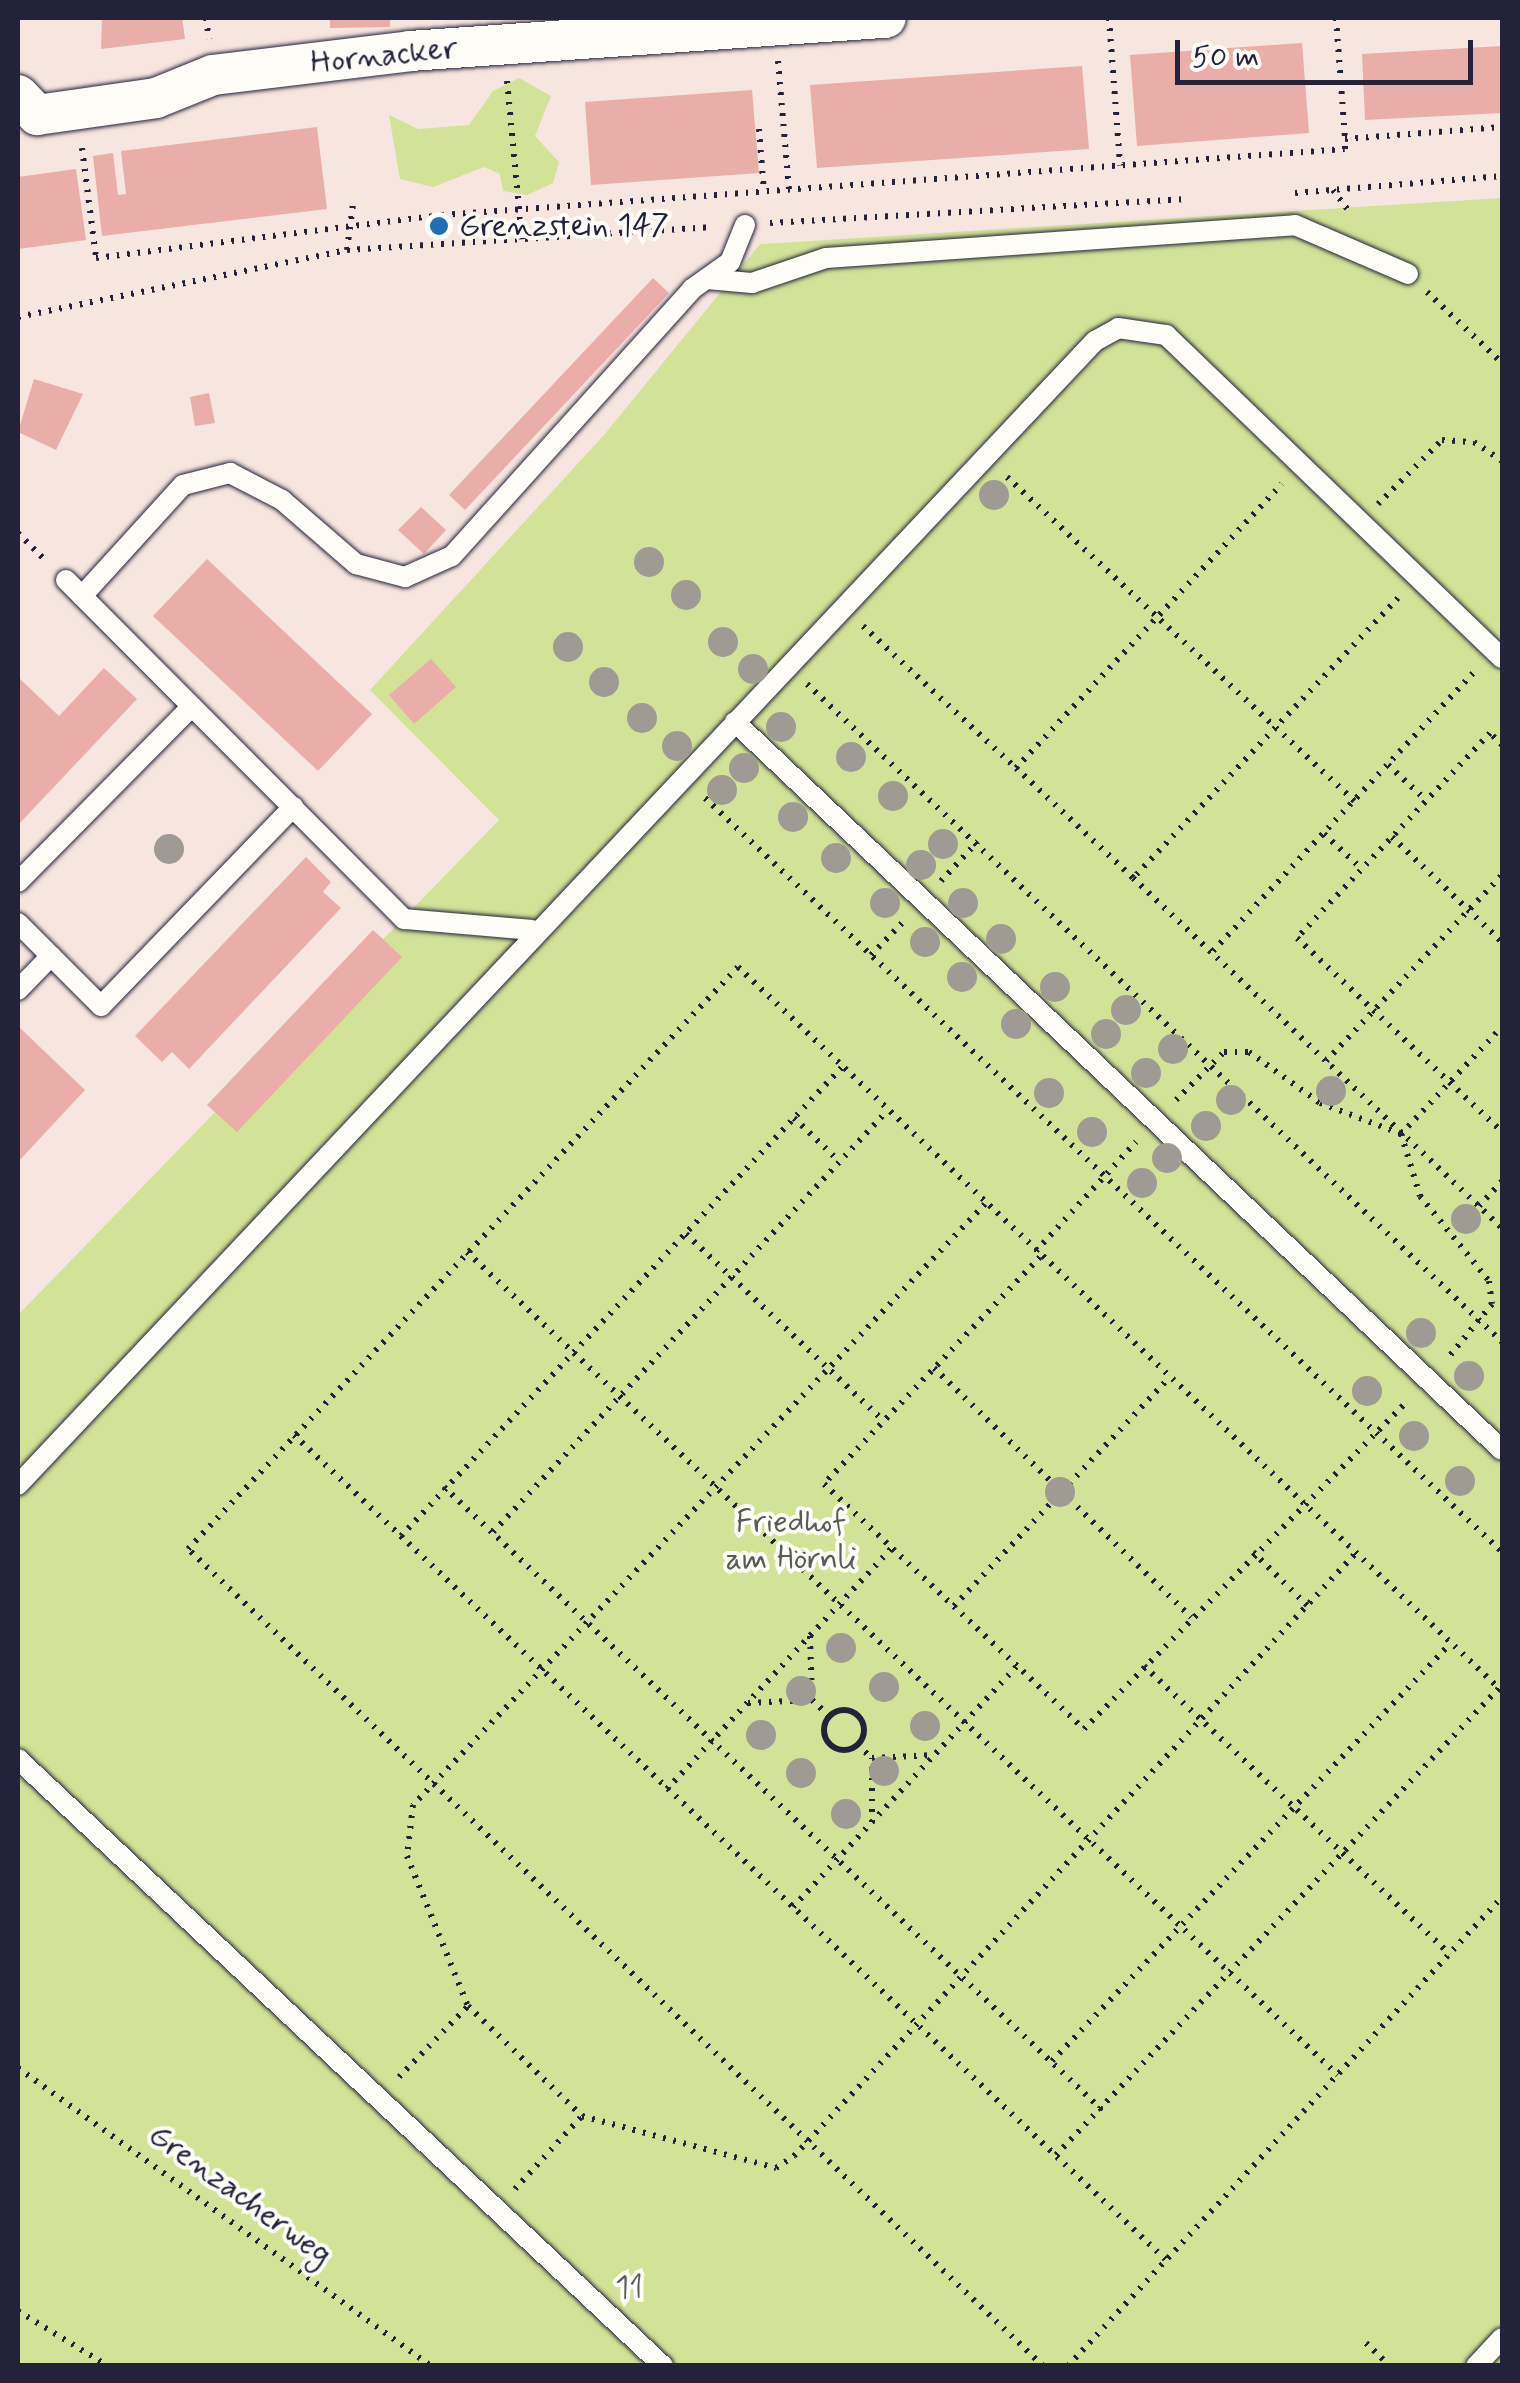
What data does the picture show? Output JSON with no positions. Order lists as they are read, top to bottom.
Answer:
{
  "streets": {
    "street": ["Hornacker"],
    "path": ["Grenzacherweg"]
  },
  "parks": ["Friedhof am Hörnli", "11"],
  "places": ["Grenzstein 147"],
  "scale_bar": "50 m"
}
